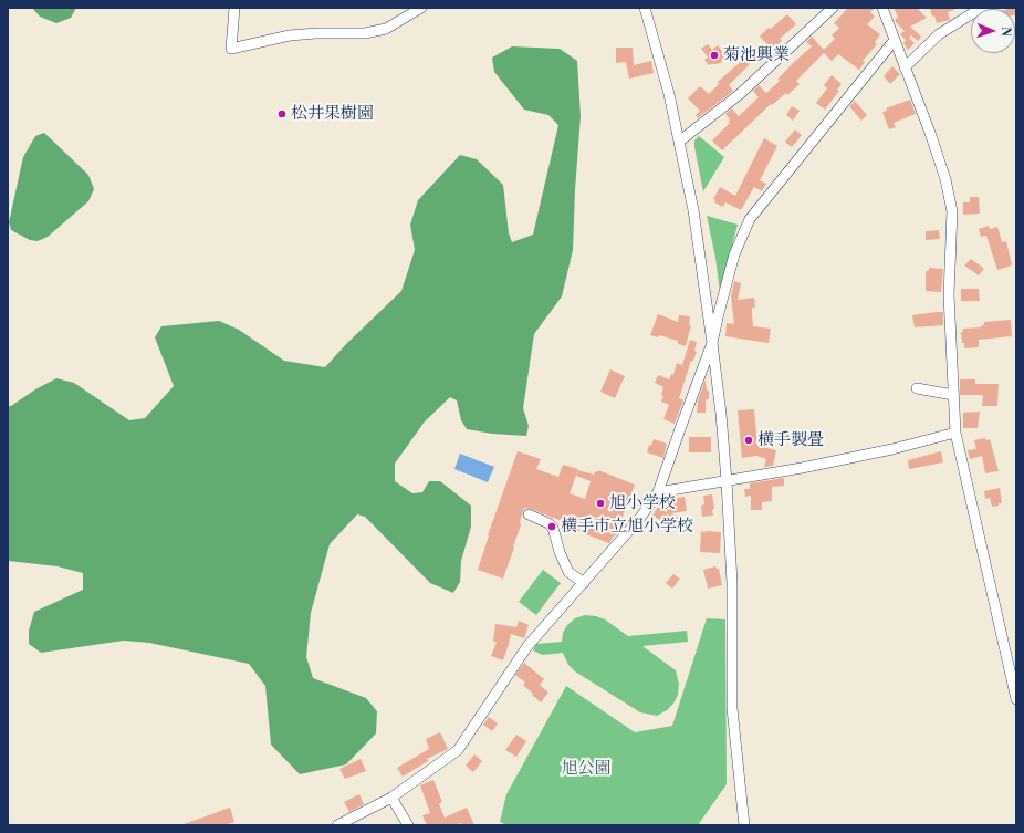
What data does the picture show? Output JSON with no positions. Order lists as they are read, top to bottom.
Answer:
{
  "parks": ["旭公園"],
  "places": [
    "菊池興業",
    "松井果樹園",
    "横手製畳",
    "旭小学校",
    "横手市立旭小学校"
  ],
  "north": "right"
}
